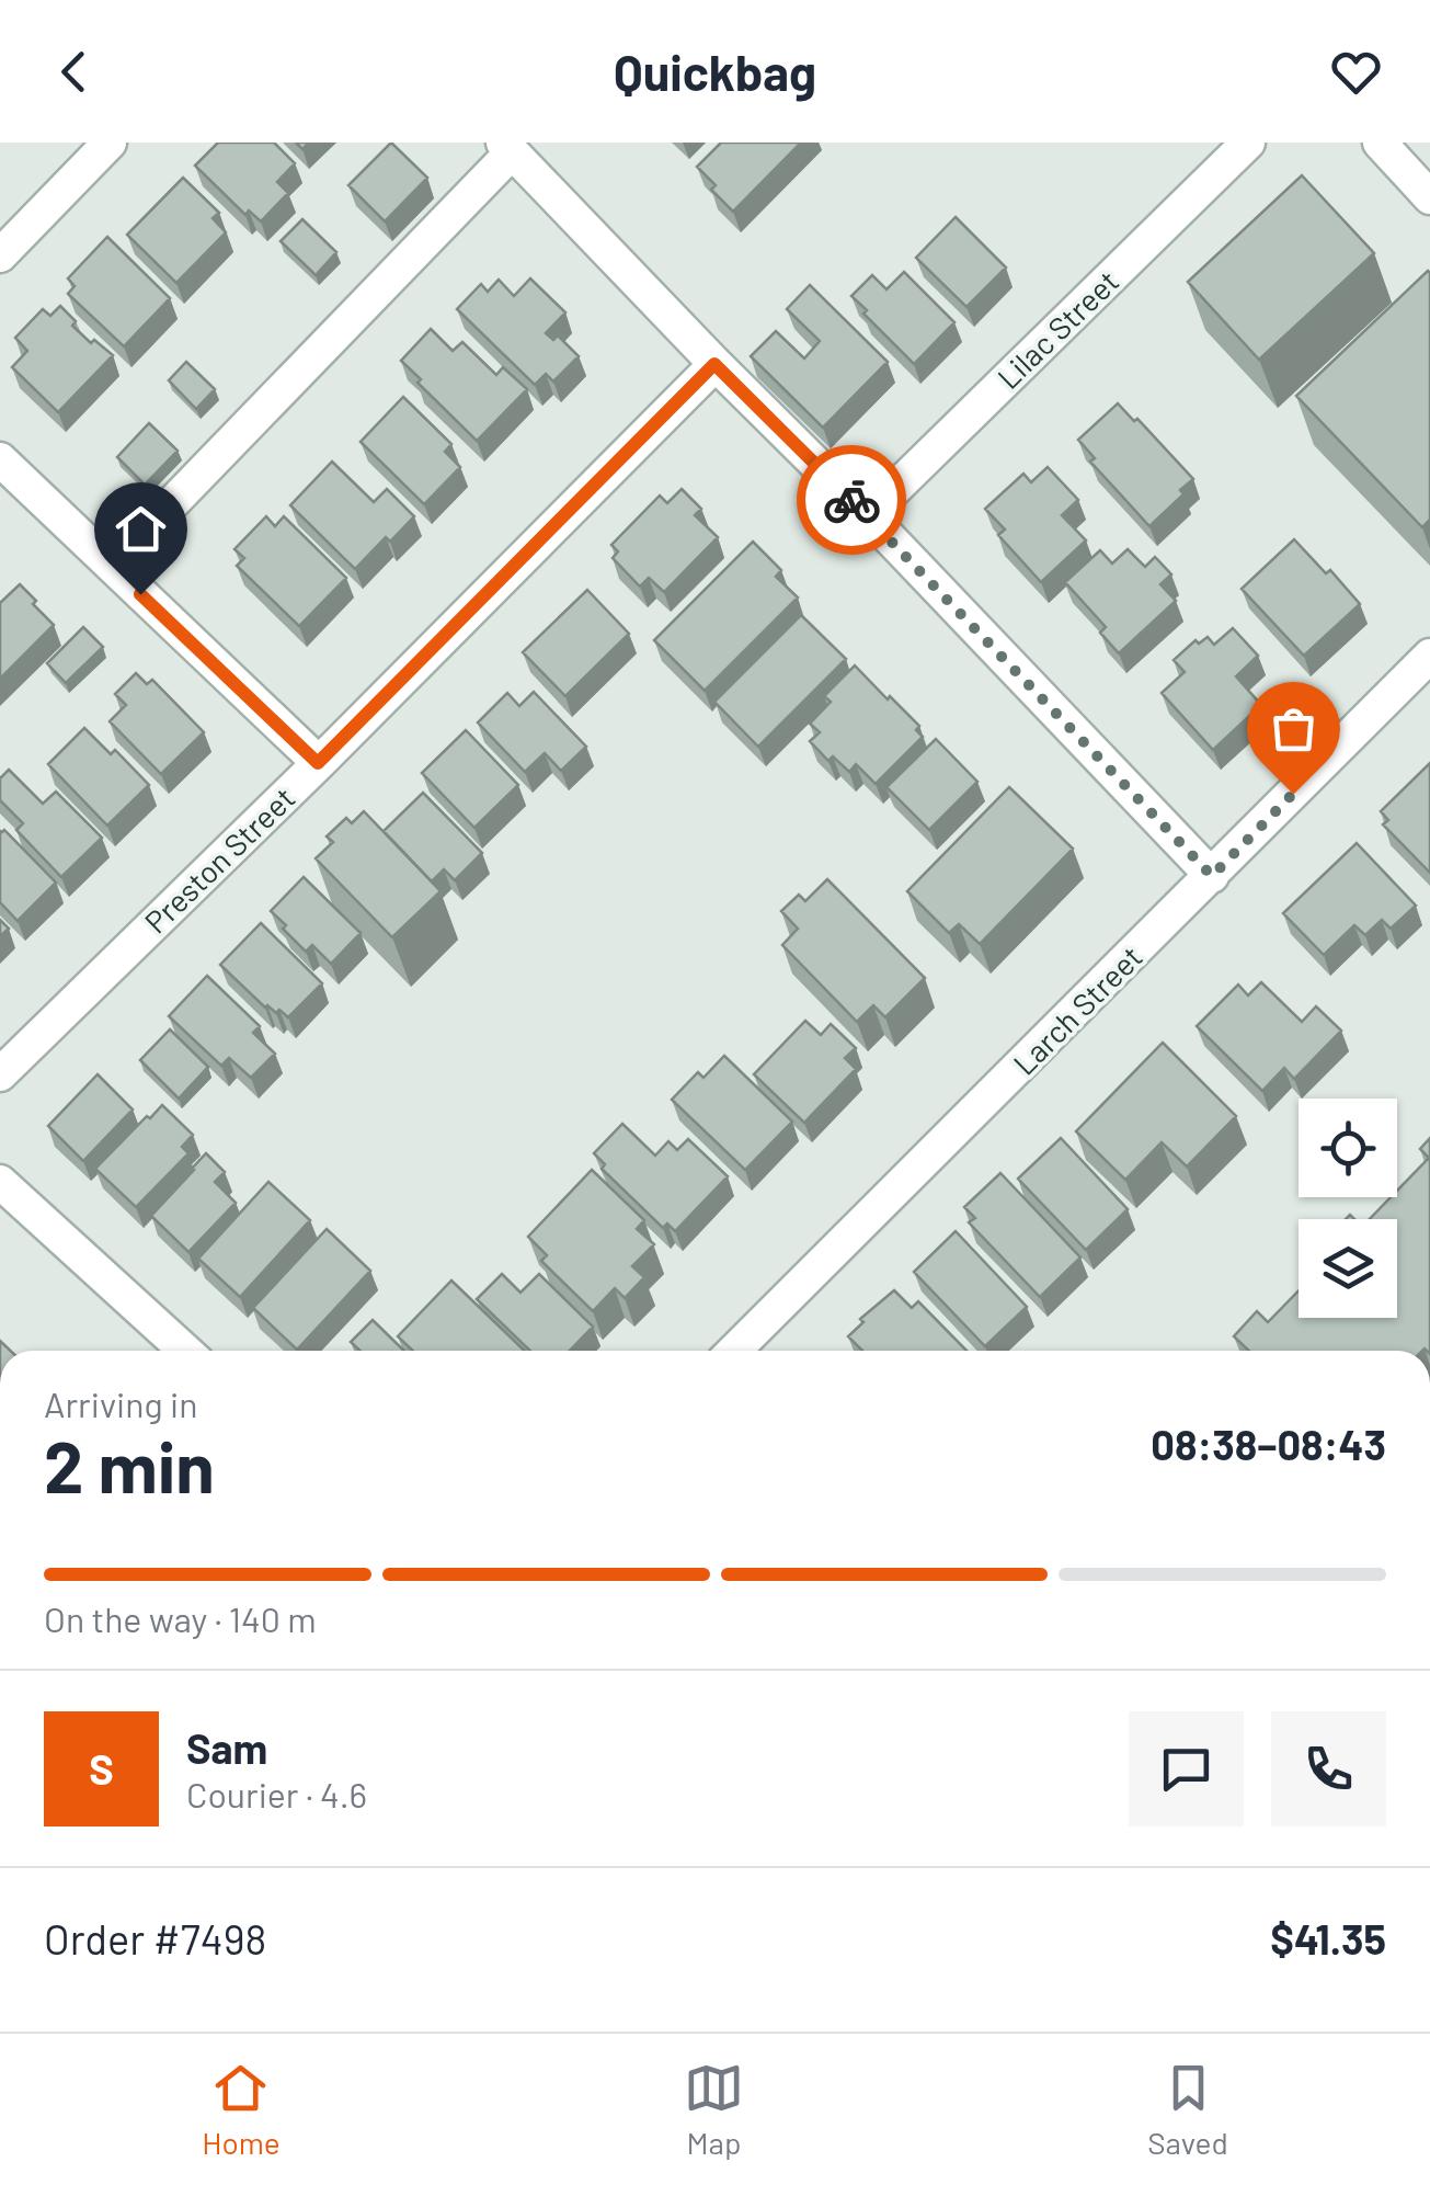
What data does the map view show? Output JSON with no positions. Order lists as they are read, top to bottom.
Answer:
{
  "streets": {
    "street": ["Lilac Street", "Preston Street", "Larch Street"]
  },
  "page": {
    "header": "Quickbag",
    "heading": ["2 min", "Arriving in", "08:38–08:43"],
    "panel": [
      "Sam",
      "Courier · 4.6",
      "Order #7498",
      "$41.35"
    ],
    "bar": "On the way · 140 m",
    "round": "S",
    "tabs": ["Home", "Map", "Saved"]
  }
}
